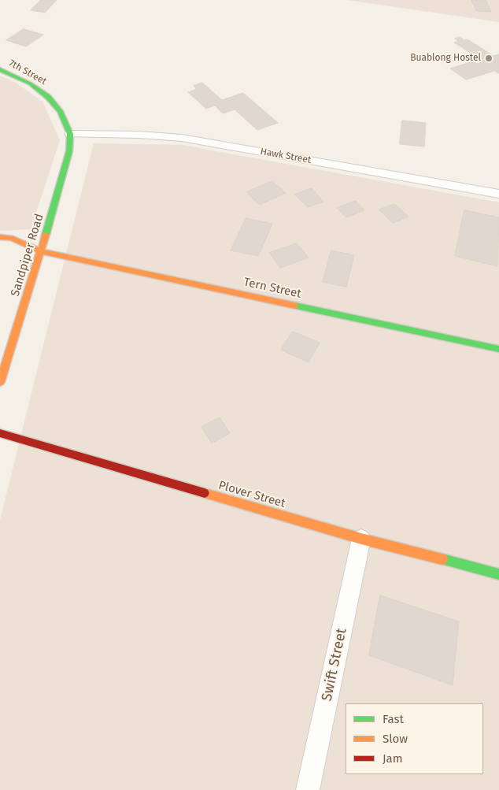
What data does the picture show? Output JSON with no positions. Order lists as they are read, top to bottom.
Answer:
{
  "streets": {
    "street": [
      "7th Street",
      "Hawk Street",
      "Sandpiper Road",
      "Tern Street",
      "Plover Street",
      "Swift Street"
    ]
  },
  "crossings": [
    ["7th Street", "Hawk Street"],
    ["7th Street", "Sandpiper Road"],
    ["Hawk Street", "Sandpiper Road"],
    ["Sandpiper Road", "Tern Street"],
    ["Plover Street", "Swift Street"]
  ],
  "places": ["Buablong Hostel"],
  "legend": ["Fast", "Slow", "Jam"]
}
